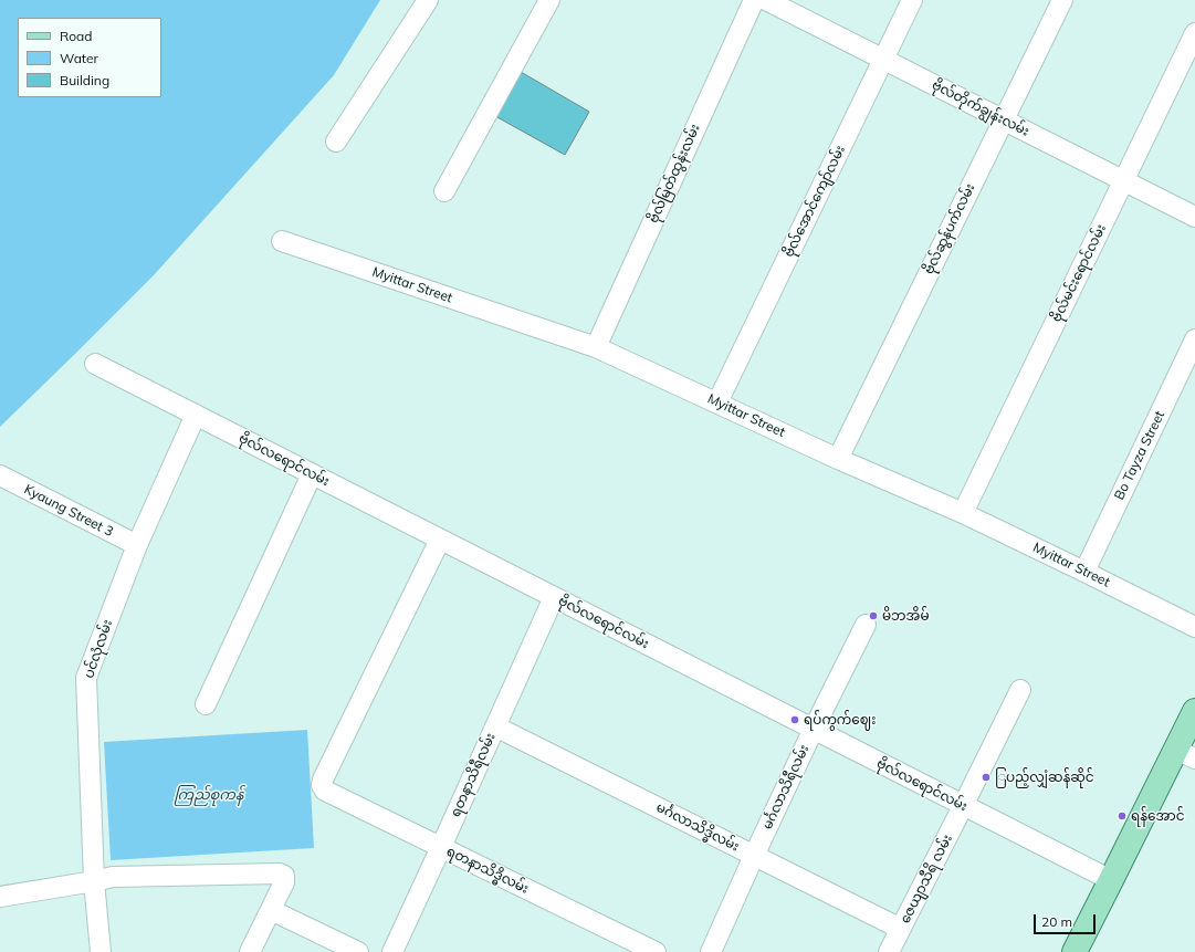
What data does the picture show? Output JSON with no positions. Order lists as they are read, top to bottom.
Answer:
{
  "streets": {
    "street": [
      "ဗိုလ်တိုက်ချွန်းလမ်း",
      "ဗိုလ်မြတ်ထွန်းလမ်း",
      "ဗိုလ်အောင်ကျော်လမ်း",
      "ဗိုလ်ဆွန်ပက်လမ်း",
      "ဗိုလ်မင်းရောင်လမ်း",
      "Myittar Street",
      "Bo Tayza Street",
      "ဗိုလ်လရောင်လမ်း",
      "Kyaung Street 3",
      "ပင်လုံလမ်း",
      "ရတနာသိရီလမ်း",
      "မင်္ဂလာသိရီလမ်း",
      "မင်္ဂလာသိဒ္ဓိလမ်း",
      "ရတနာသိဒ္ဓိလမ်း",
      "ဇေယျာသီရိ လမ်း"
    ]
  },
  "crossings": [
    ["ဗိုလ်တိုက်ချွန်းလမ်း", "ဗိုလ်အောင်ကျော်လမ်း"],
    ["ဗိုလ်တိုက်ချွန်းလမ်း", "ဗိုလ်ဆွန်ပက်လမ်း"],
    ["ဗိုလ်တိုက်ချွန်းလမ်း", "ဗိုလ်မင်းရောင်လမ်း"],
    ["ဗိုလ်မြတ်ထွန်းလမ်း", "Myittar Street"],
    ["ဗိုလ်အောင်ကျော်လမ်း", "Myittar Street"],
    ["ဗိုလ်ဆွန်ပက်လမ်း", "Myittar Street"],
    ["ဗိုလ်မင်းရောင်လမ်း", "Myittar Street"],
    ["Myittar Street", "Bo Tayza Street"],
    ["ဗိုလ်လရောင်လမ်း", "ပင်လုံလမ်း"],
    ["ဗိုလ်လရောင်လမ်း", "ရတနာသိရီလမ်း"],
    ["ဗိုလ်လရောင်လမ်း", "မင်္ဂလာသိရီလမ်း"],
    ["ဗိုလ်လရောင်လမ်း", "ရတနာသိဒ္ဓိလမ်း"],
    ["ဗိုလ်လရောင်လမ်း", "ဇေယျာသီရိ လမ်း"],
    ["Kyaung Street 3", "ပင်လုံလမ်း"],
    ["ရတနာသိရီလမ်း", "မင်္ဂလာသိဒ္ဓိလမ်း"],
    ["ရတနာသိရီလမ်း", "ရတနာသိဒ္ဓိလမ်း"],
    ["မင်္ဂလာသိရီလမ်း", "မင်္ဂလာသိဒ္ဓိလမ်း"],
    ["မင်္ဂလာသိဒ္ဓိလမ်း", "ဇေယျာသီရိ လမ်း"]
  ],
  "water": ["ကြည်စုကန်"],
  "places": [
    "မိဘအိမ်",
    "ရပ်ကွက်ဈေး",
    "ြပည့်လျှံဆန်ဆိုင်",
    "ရန်အောင်"
  ],
  "legend": ["Road", "Water", "Building"],
  "scale_bar": "20 m"
}
